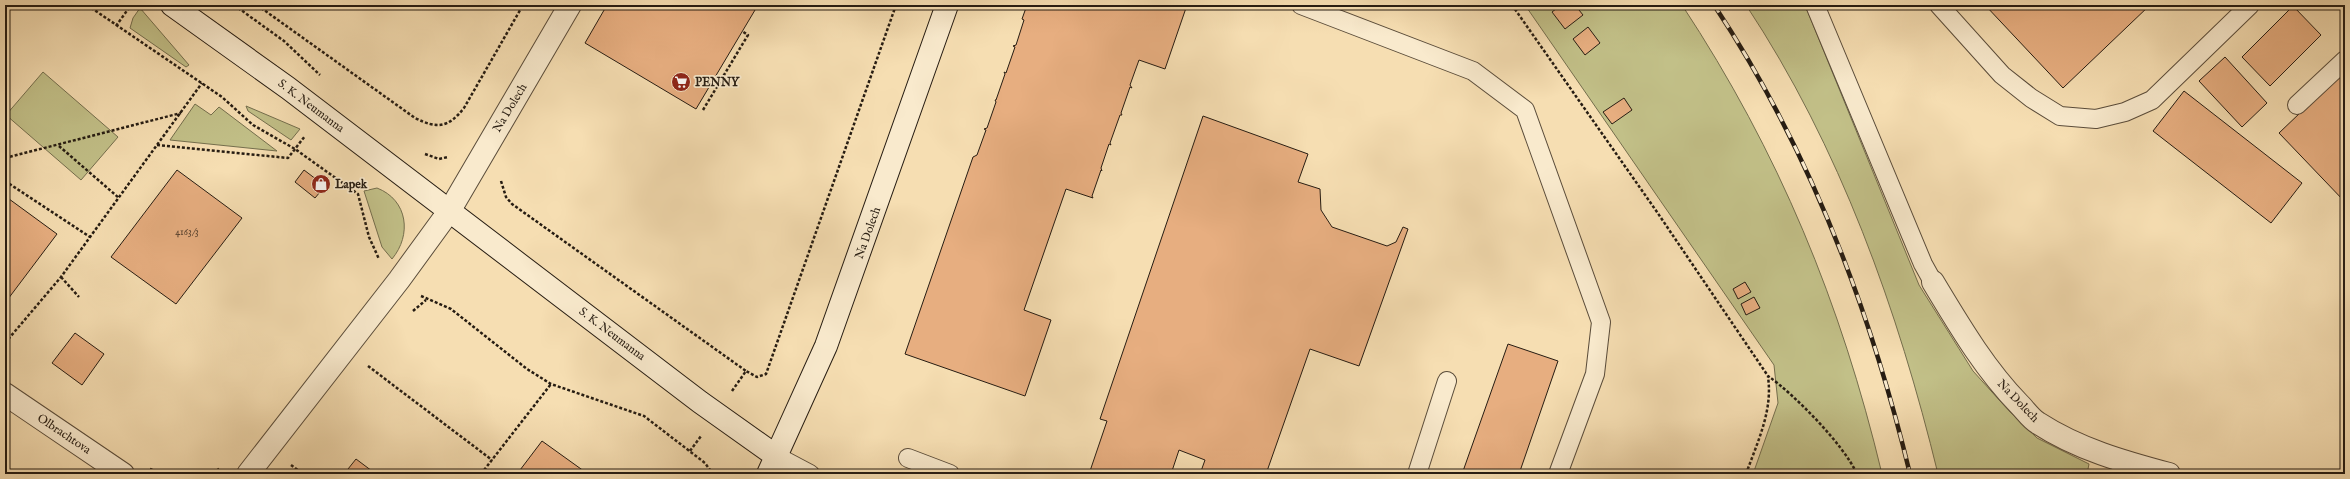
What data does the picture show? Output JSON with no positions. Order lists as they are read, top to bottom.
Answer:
{
  "streets": {
    "street": ["S. K. Neumanna", "Na Dolech", "Olbrachtova"]
  },
  "crossings": [
    ["S. K. Neumanna", "Na Dolech"]
  ],
  "places": {
    "supermarket": ["PENNY"],
    "shop": ["Lapek"]
  },
  "house_numbers": ["4163/3"]
}
